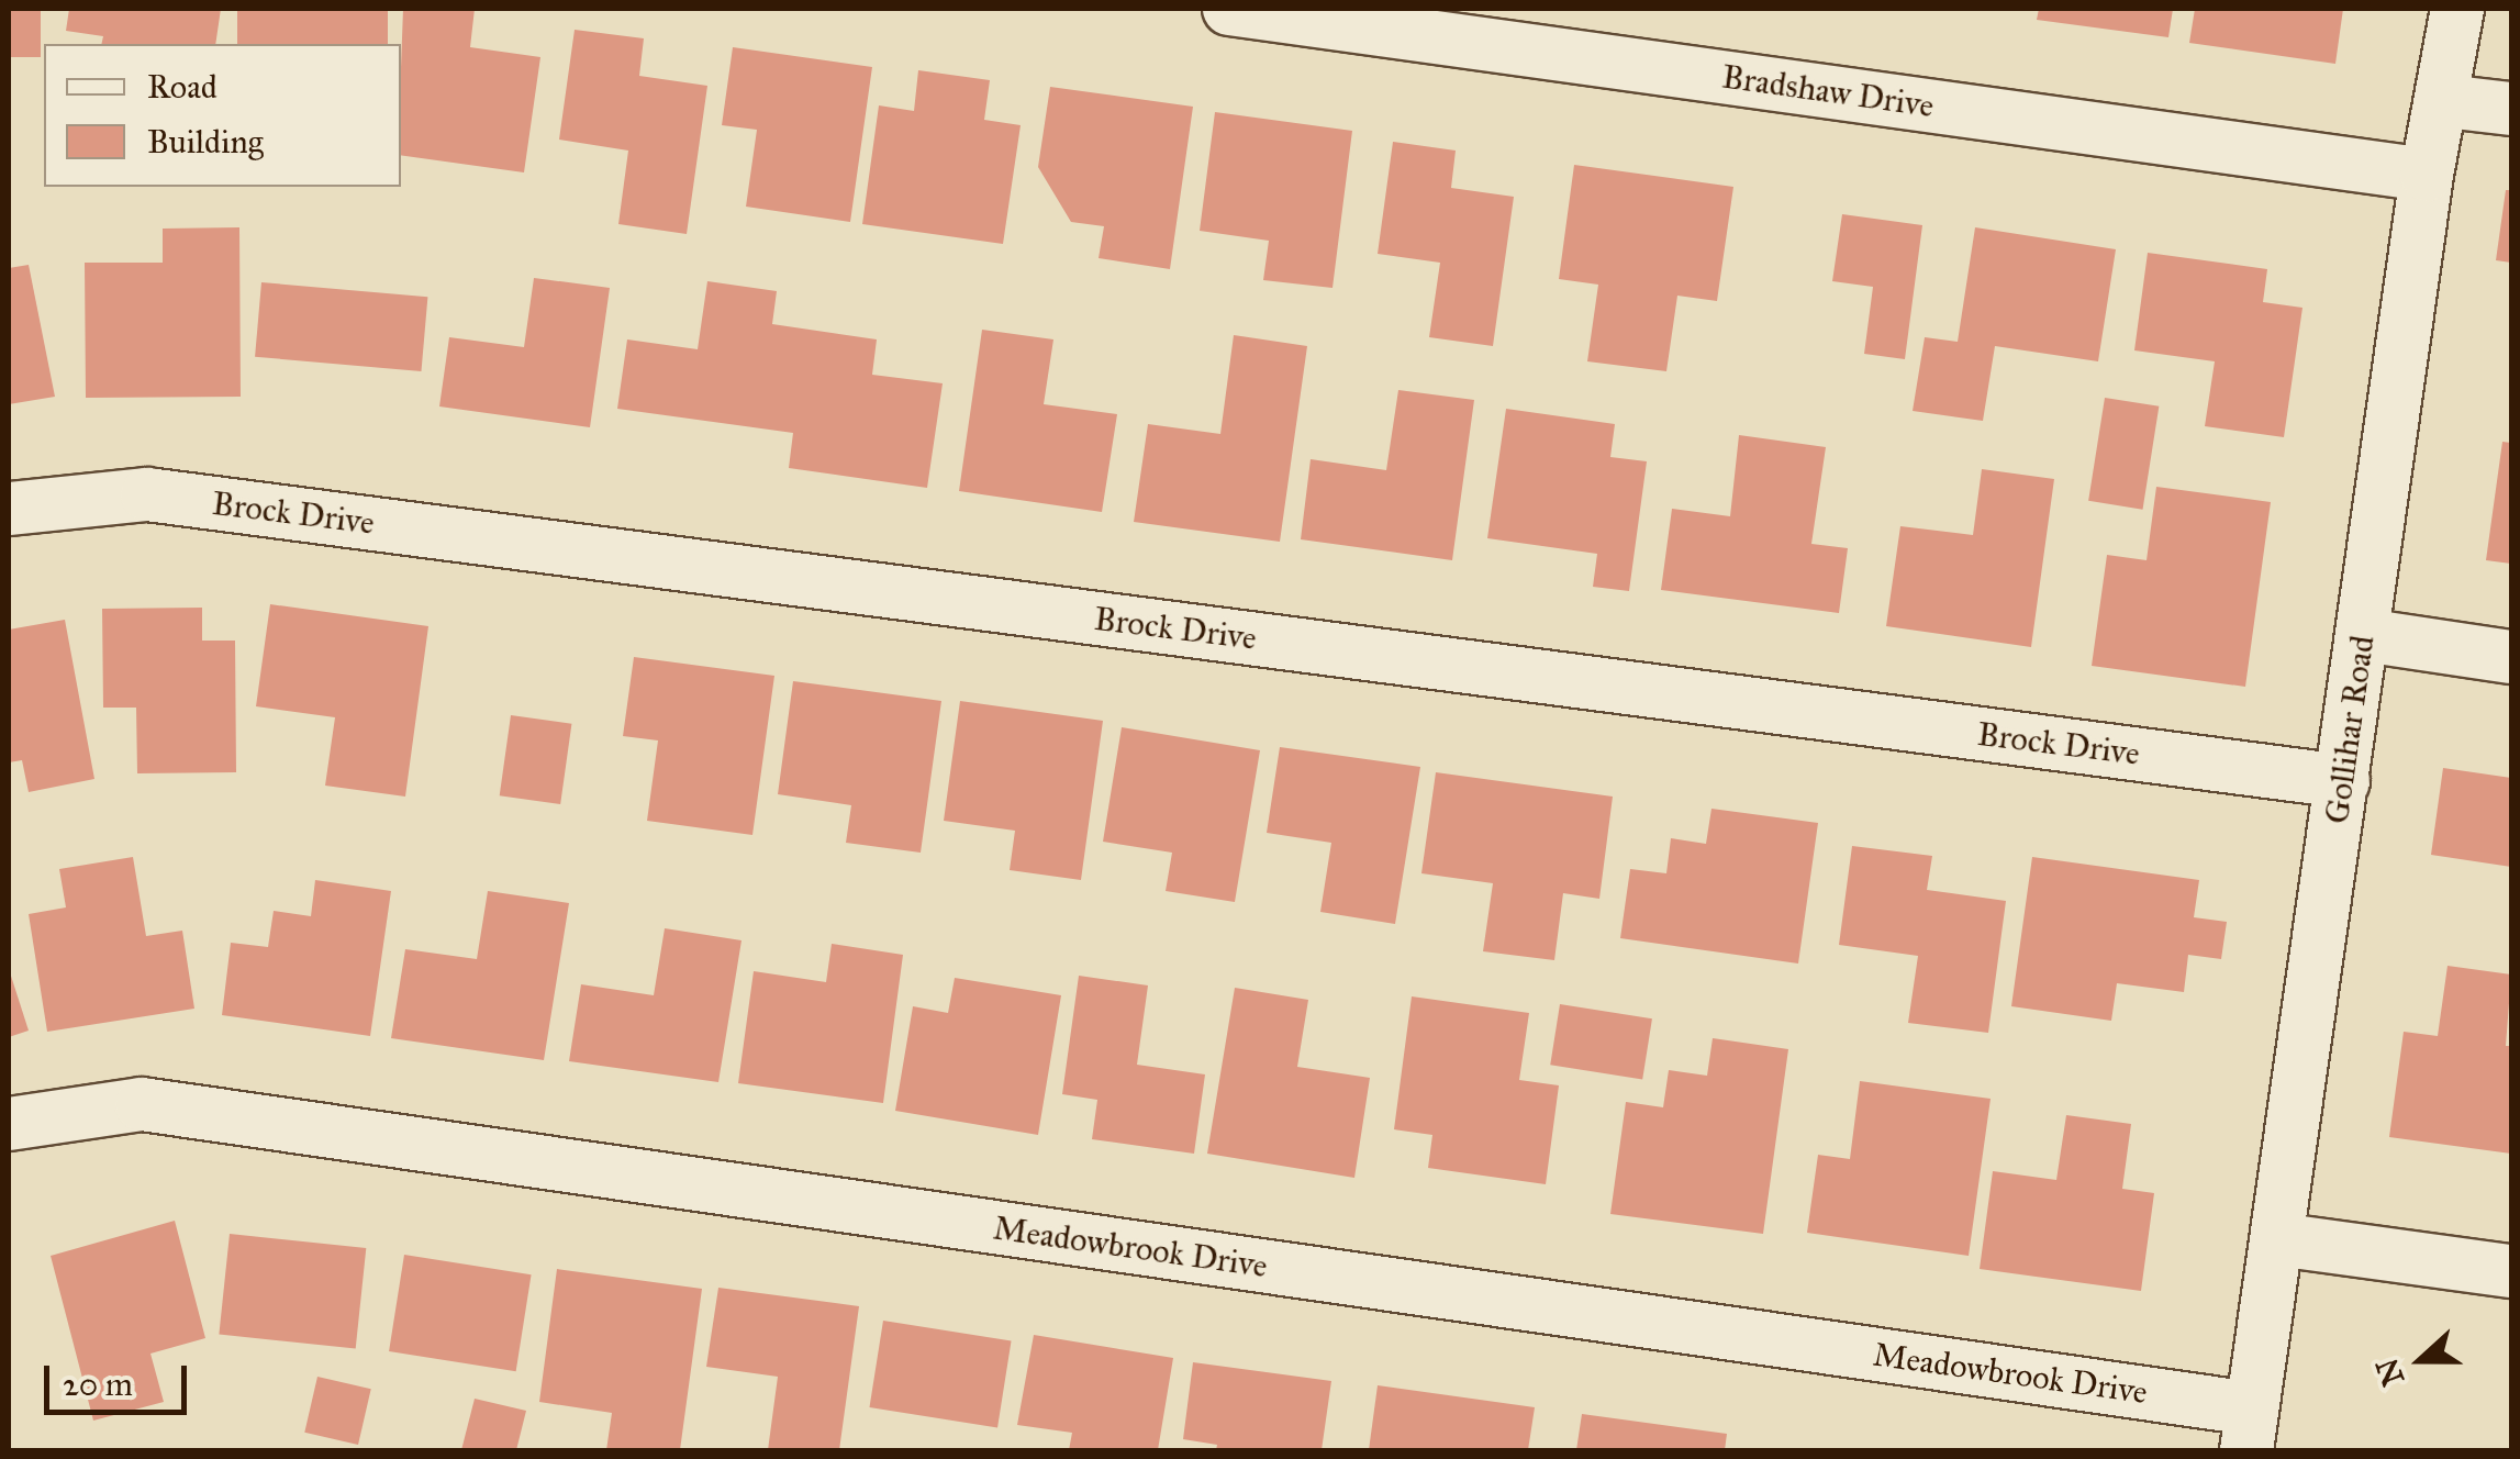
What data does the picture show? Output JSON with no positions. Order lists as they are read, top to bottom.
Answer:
{
  "streets": {
    "street": [
      "Bradshaw Drive",
      "Brock Drive",
      "Gollihar Road",
      "Meadowbrook Drive"
    ]
  },
  "crossings": [
    ["Bradshaw Drive", "Gollihar Road"],
    ["Brock Drive", "Gollihar Road"],
    ["Gollihar Road", "Meadowbrook Drive"]
  ],
  "legend": ["Road", "Building"],
  "scale_bar": "20 m",
  "north": "left"
}
